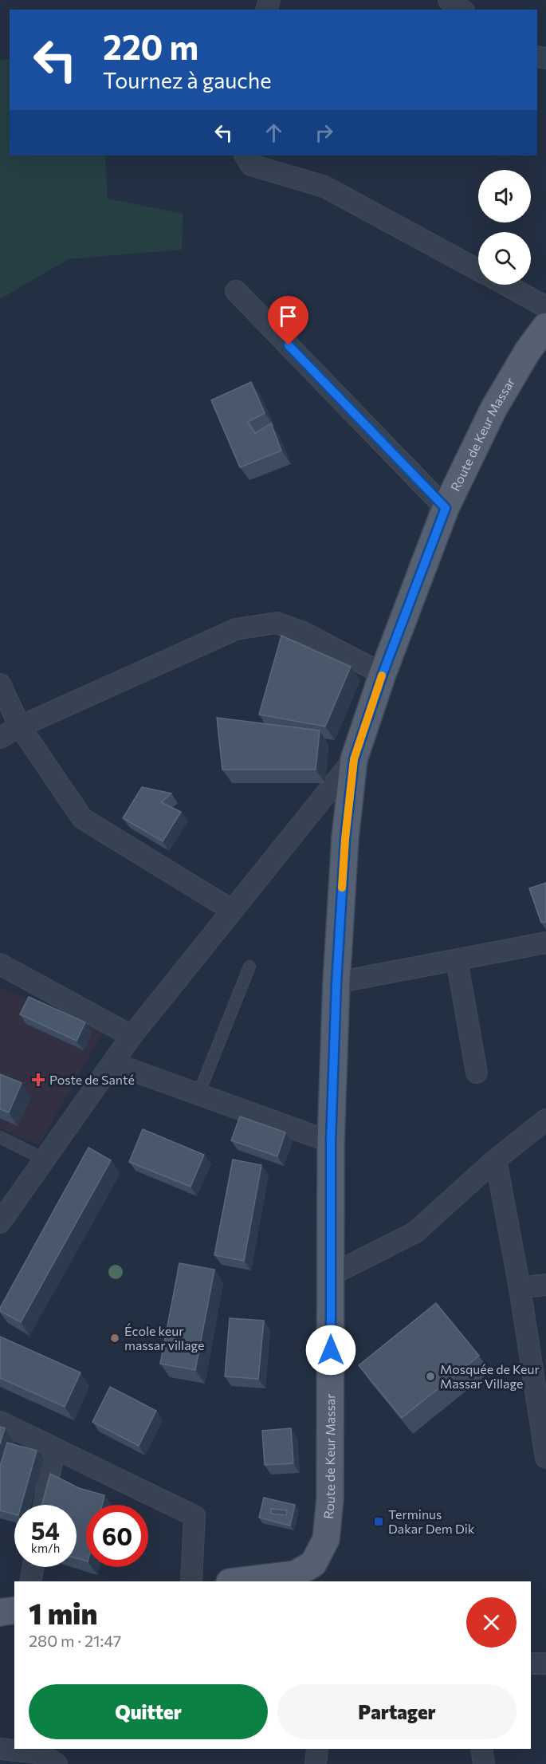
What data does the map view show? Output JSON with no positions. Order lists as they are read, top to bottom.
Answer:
{
  "streets": {
    "main road": ["Route de Keur Massar"]
  },
  "places": {
    "health": ["Poste de Santé"],
    "other": ["École keur massar village", "Mosquée de Keur Massar Village"],
    "transit": ["Terminus Dakar Dem Dik"]
  },
  "page": {
    "turn": ["220 m", "Tournez à gauche"],
    "speed": "54 km/h",
    "limit": "60",
    "heading": ["1 min", "280 m · 21:47"],
    "buttons": ["Quitter", "Partager"]
  }
}
